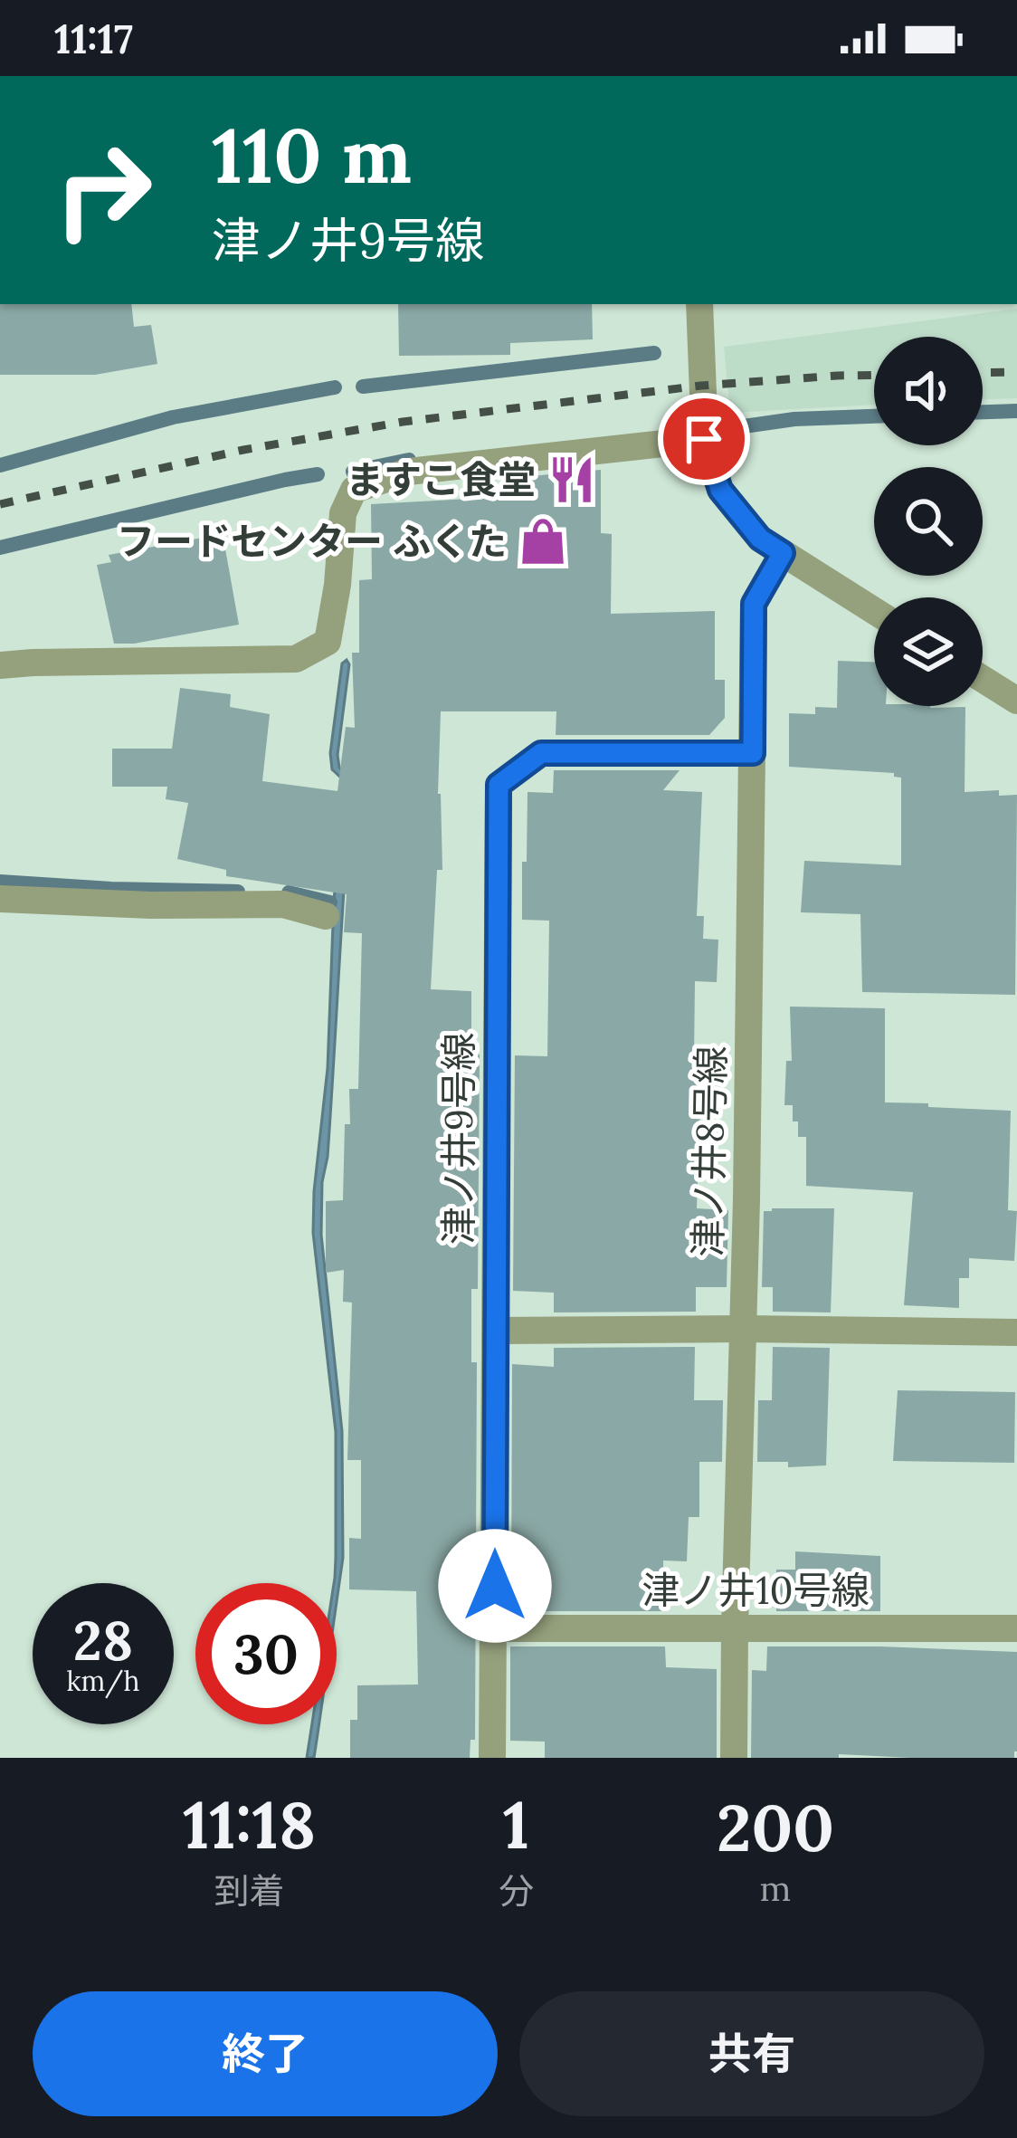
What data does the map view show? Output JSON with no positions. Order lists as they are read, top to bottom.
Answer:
{
  "streets": {
    "street": ["津ノ井9号線", "津ノ井8号線", "津ノ井10号線"]
  },
  "crossings": [
    ["津ノ井9号線", "津ノ井8号線"],
    ["津ノ井9号線", "津ノ井10号線"],
    ["津ノ井8号線", "津ノ井10号線"]
  ],
  "places": {
    "restaurant": ["ますこ食堂"],
    "shop": ["フードセンター ふくた"]
  },
  "page": {
    "status": "11:17",
    "turn": ["110 m", "津ノ井9号線"],
    "speed": "28 km/h",
    "limit": "30",
    "eta": [
      "11:18",
      "到着",
      "1",
      "分",
      "200",
      "m"
    ],
    "buttons": ["終了", "共有"]
  }
}
